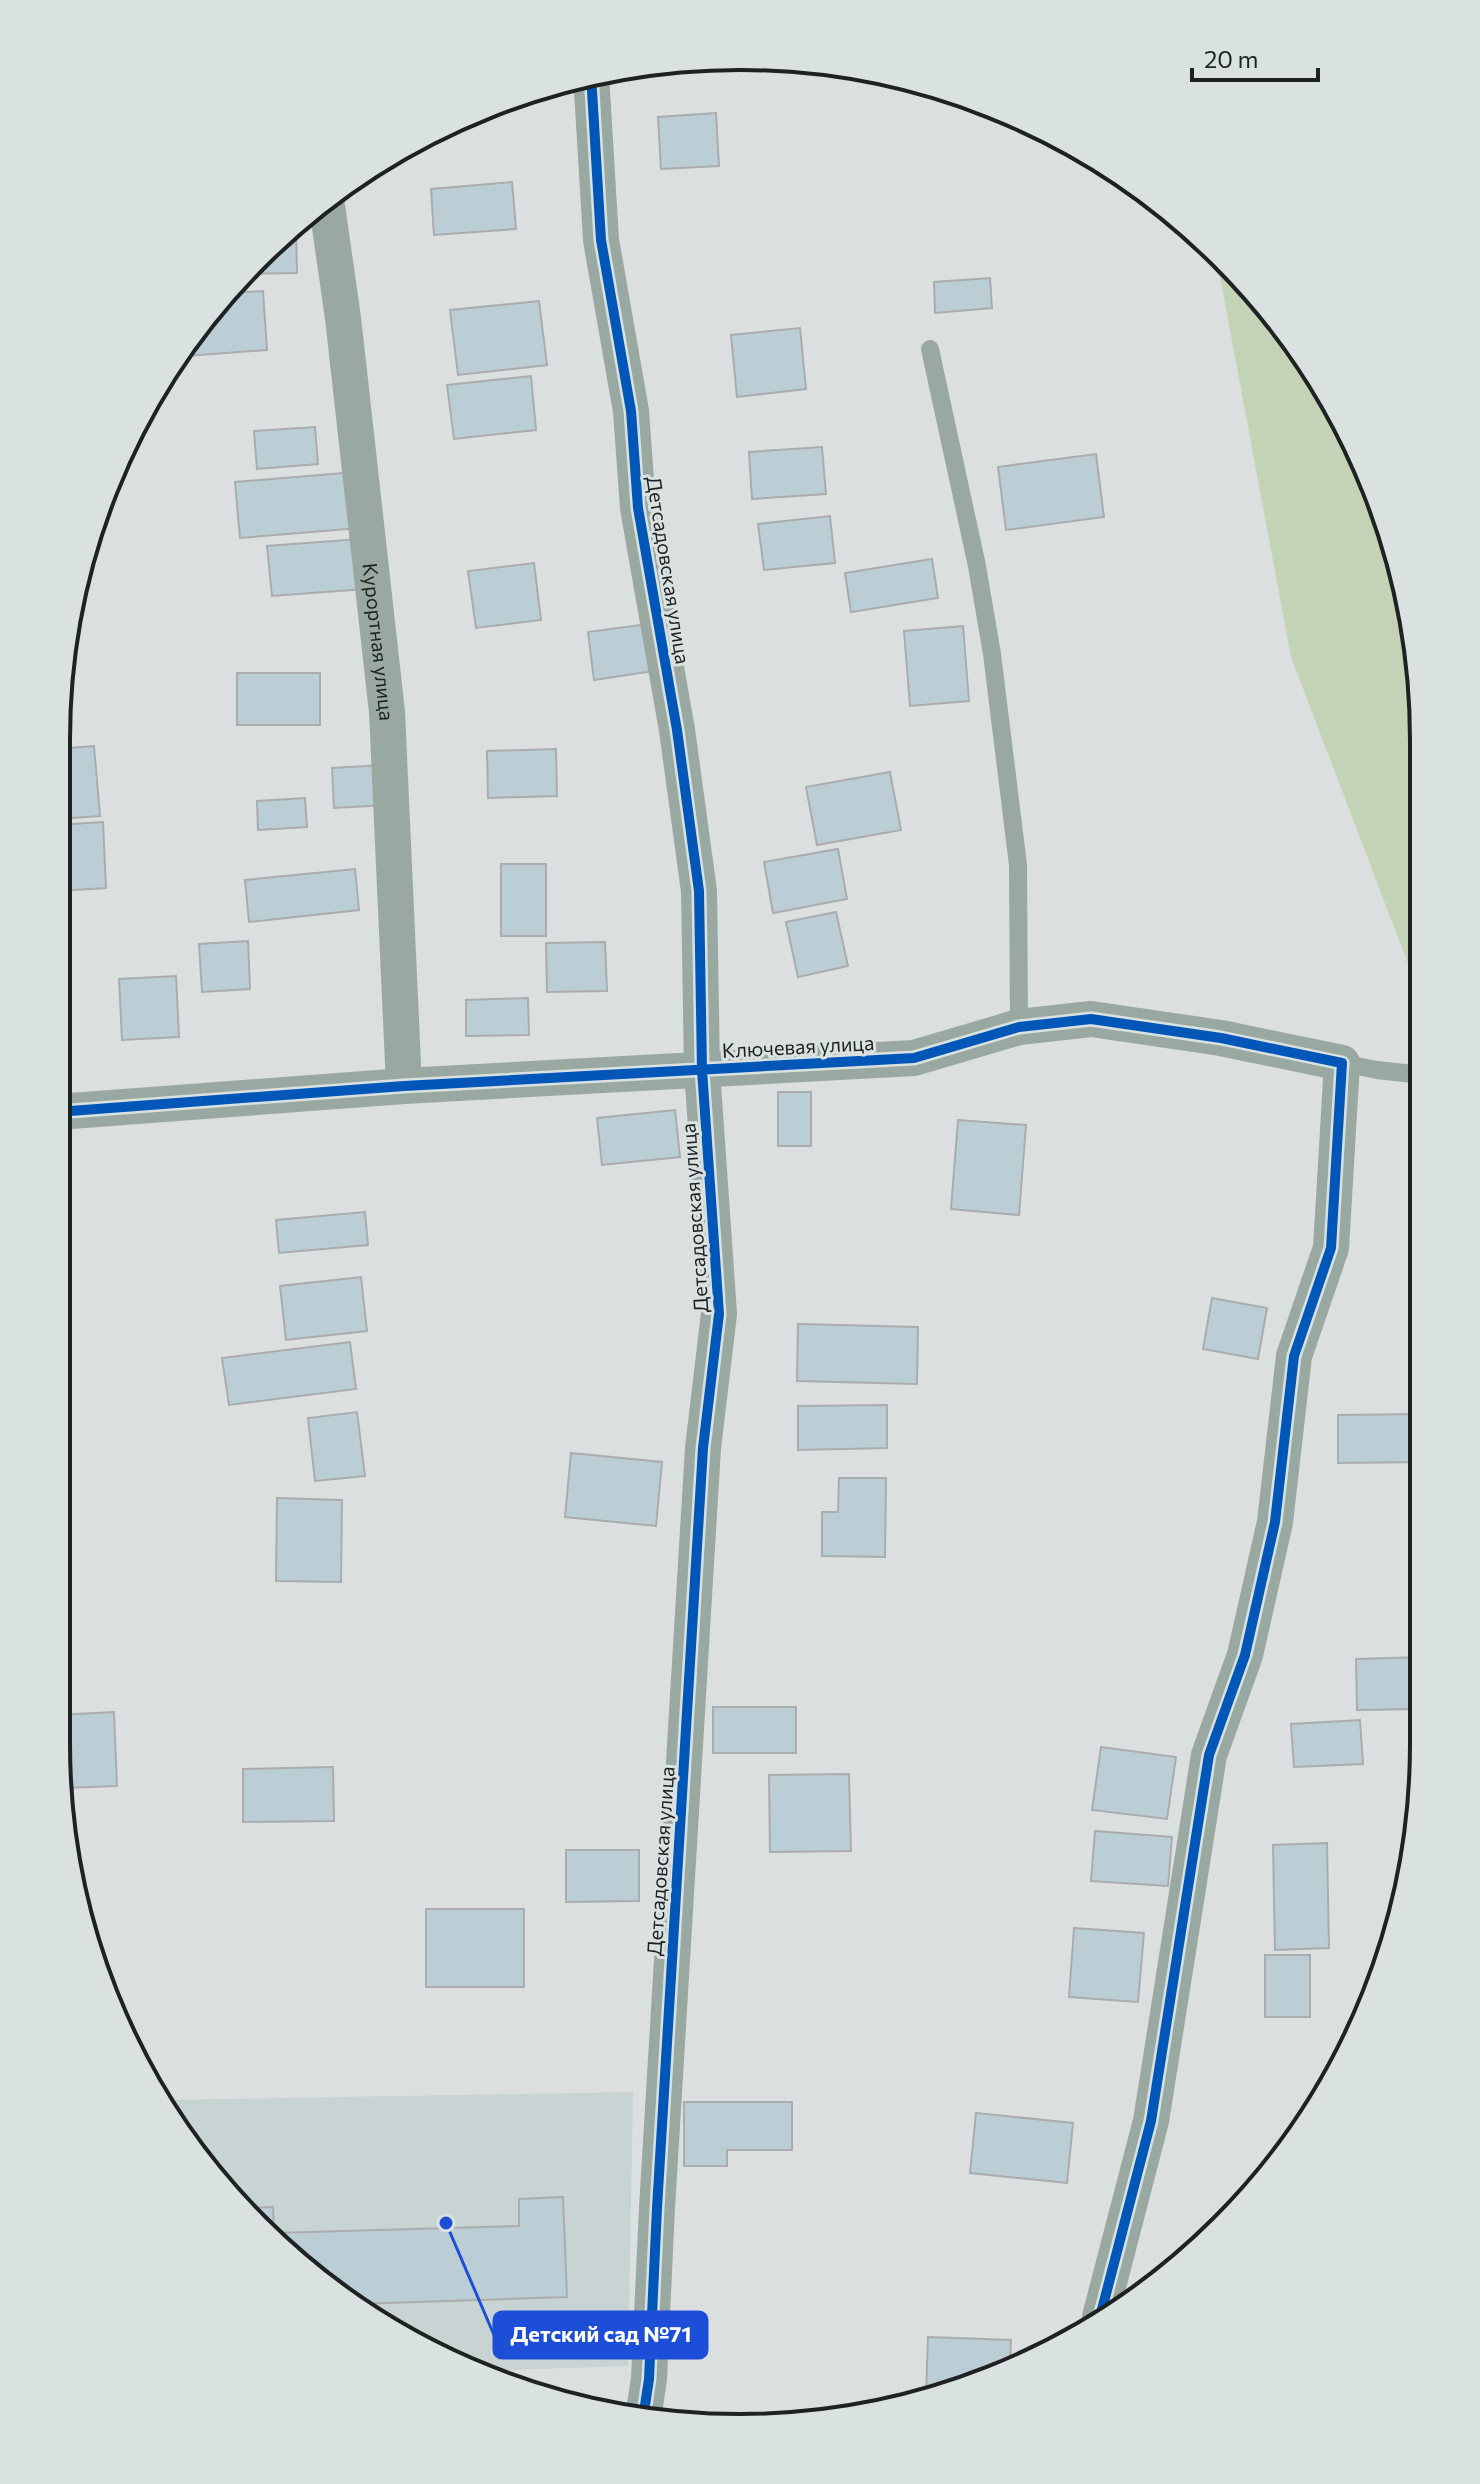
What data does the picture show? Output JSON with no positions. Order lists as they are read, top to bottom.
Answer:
{
  "streets": {
    "street": ["Детсадовская улица", "Курортная улица", "Ключевая улица"]
  },
  "crossings": [
    ["Детсадовская улица", "Ключевая улица"],
    ["Курортная улица", "Ключевая улица"]
  ],
  "places": ["Детский сад №71"],
  "scale_bar": "20 m"
}
